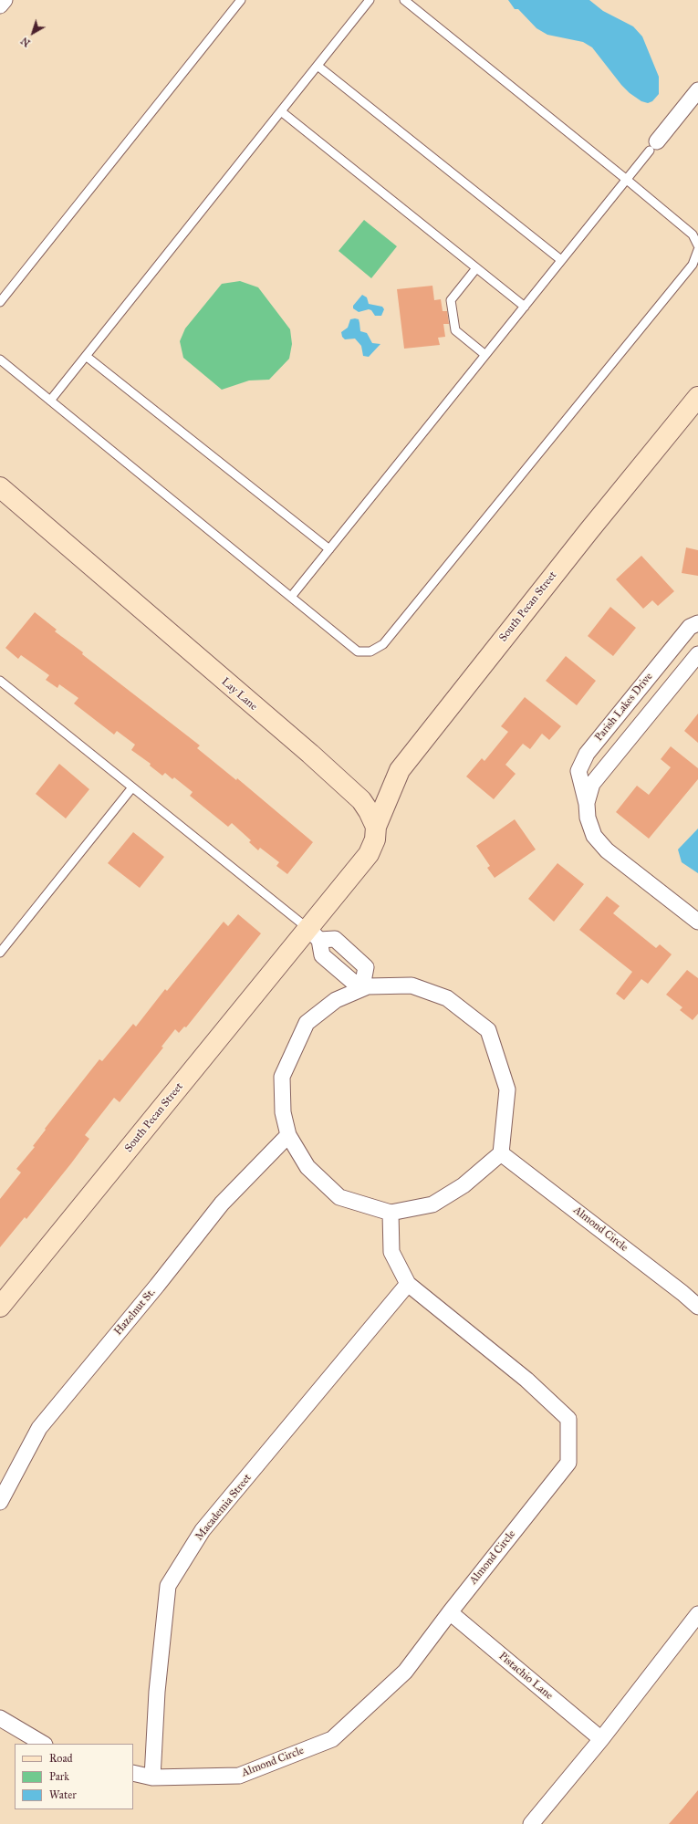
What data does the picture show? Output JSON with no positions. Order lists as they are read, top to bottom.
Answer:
{
  "streets": {
    "street": [
      "South Pecan Street",
      "Lay Lane",
      "Parish Lakes Drive",
      "Almond Circle",
      "Hazelnut St.",
      "Macademia Street",
      "Pistachio Lane"
    ]
  },
  "crossings": [
    ["South Pecan Street", "Lay Lane"],
    ["Almond Circle", "Macademia Street"],
    ["Almond Circle", "Pistachio Lane"]
  ],
  "legend": ["Road", "Park", "Water"],
  "north": "bottom left"
}
